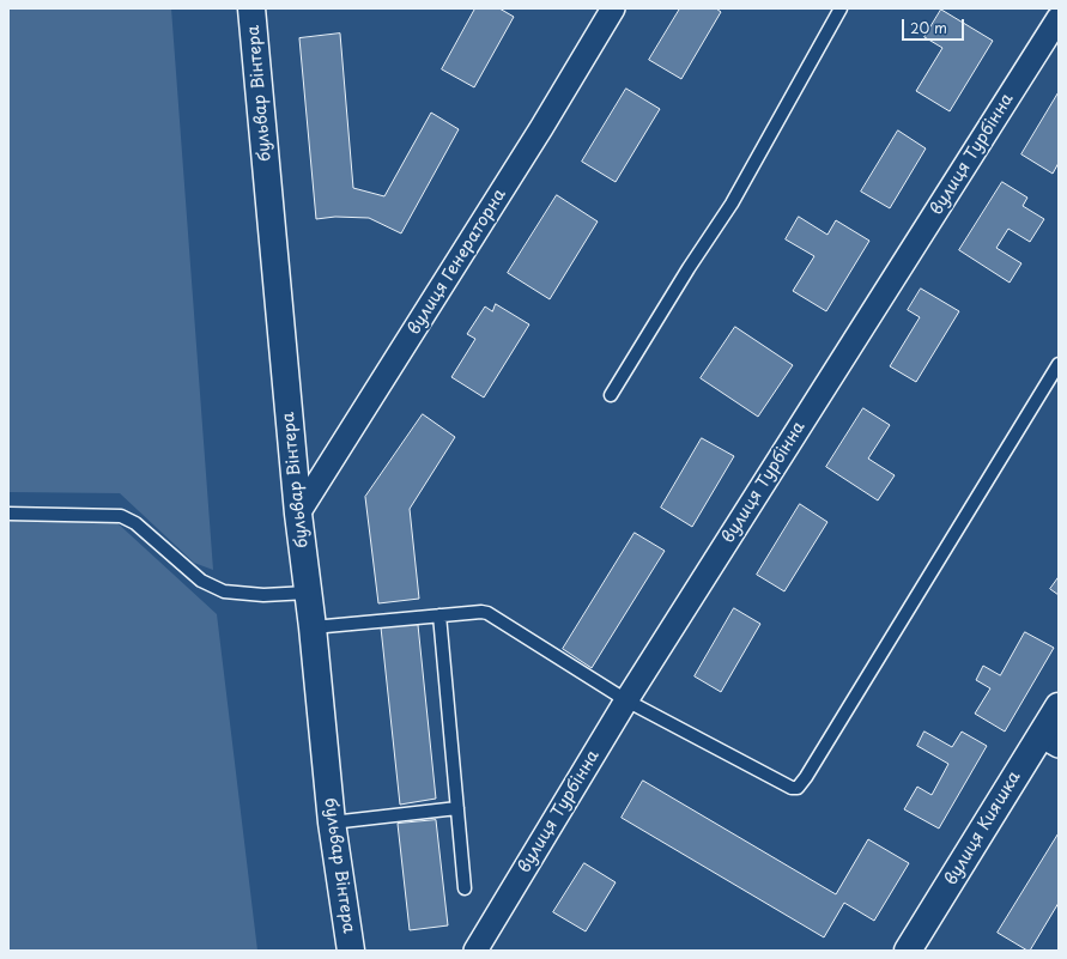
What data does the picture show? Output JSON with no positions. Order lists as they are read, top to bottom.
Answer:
{
  "streets": {
    "street": [
      "бульвар Вінтера",
      "вулиця Турбінна",
      "вулиця Генераторна",
      "вулиця Кияшка"
    ]
  },
  "crossings": [
    ["бульвар Вінтера", "вулиця Генераторна"]
  ],
  "scale_bar": "20 m"
}
